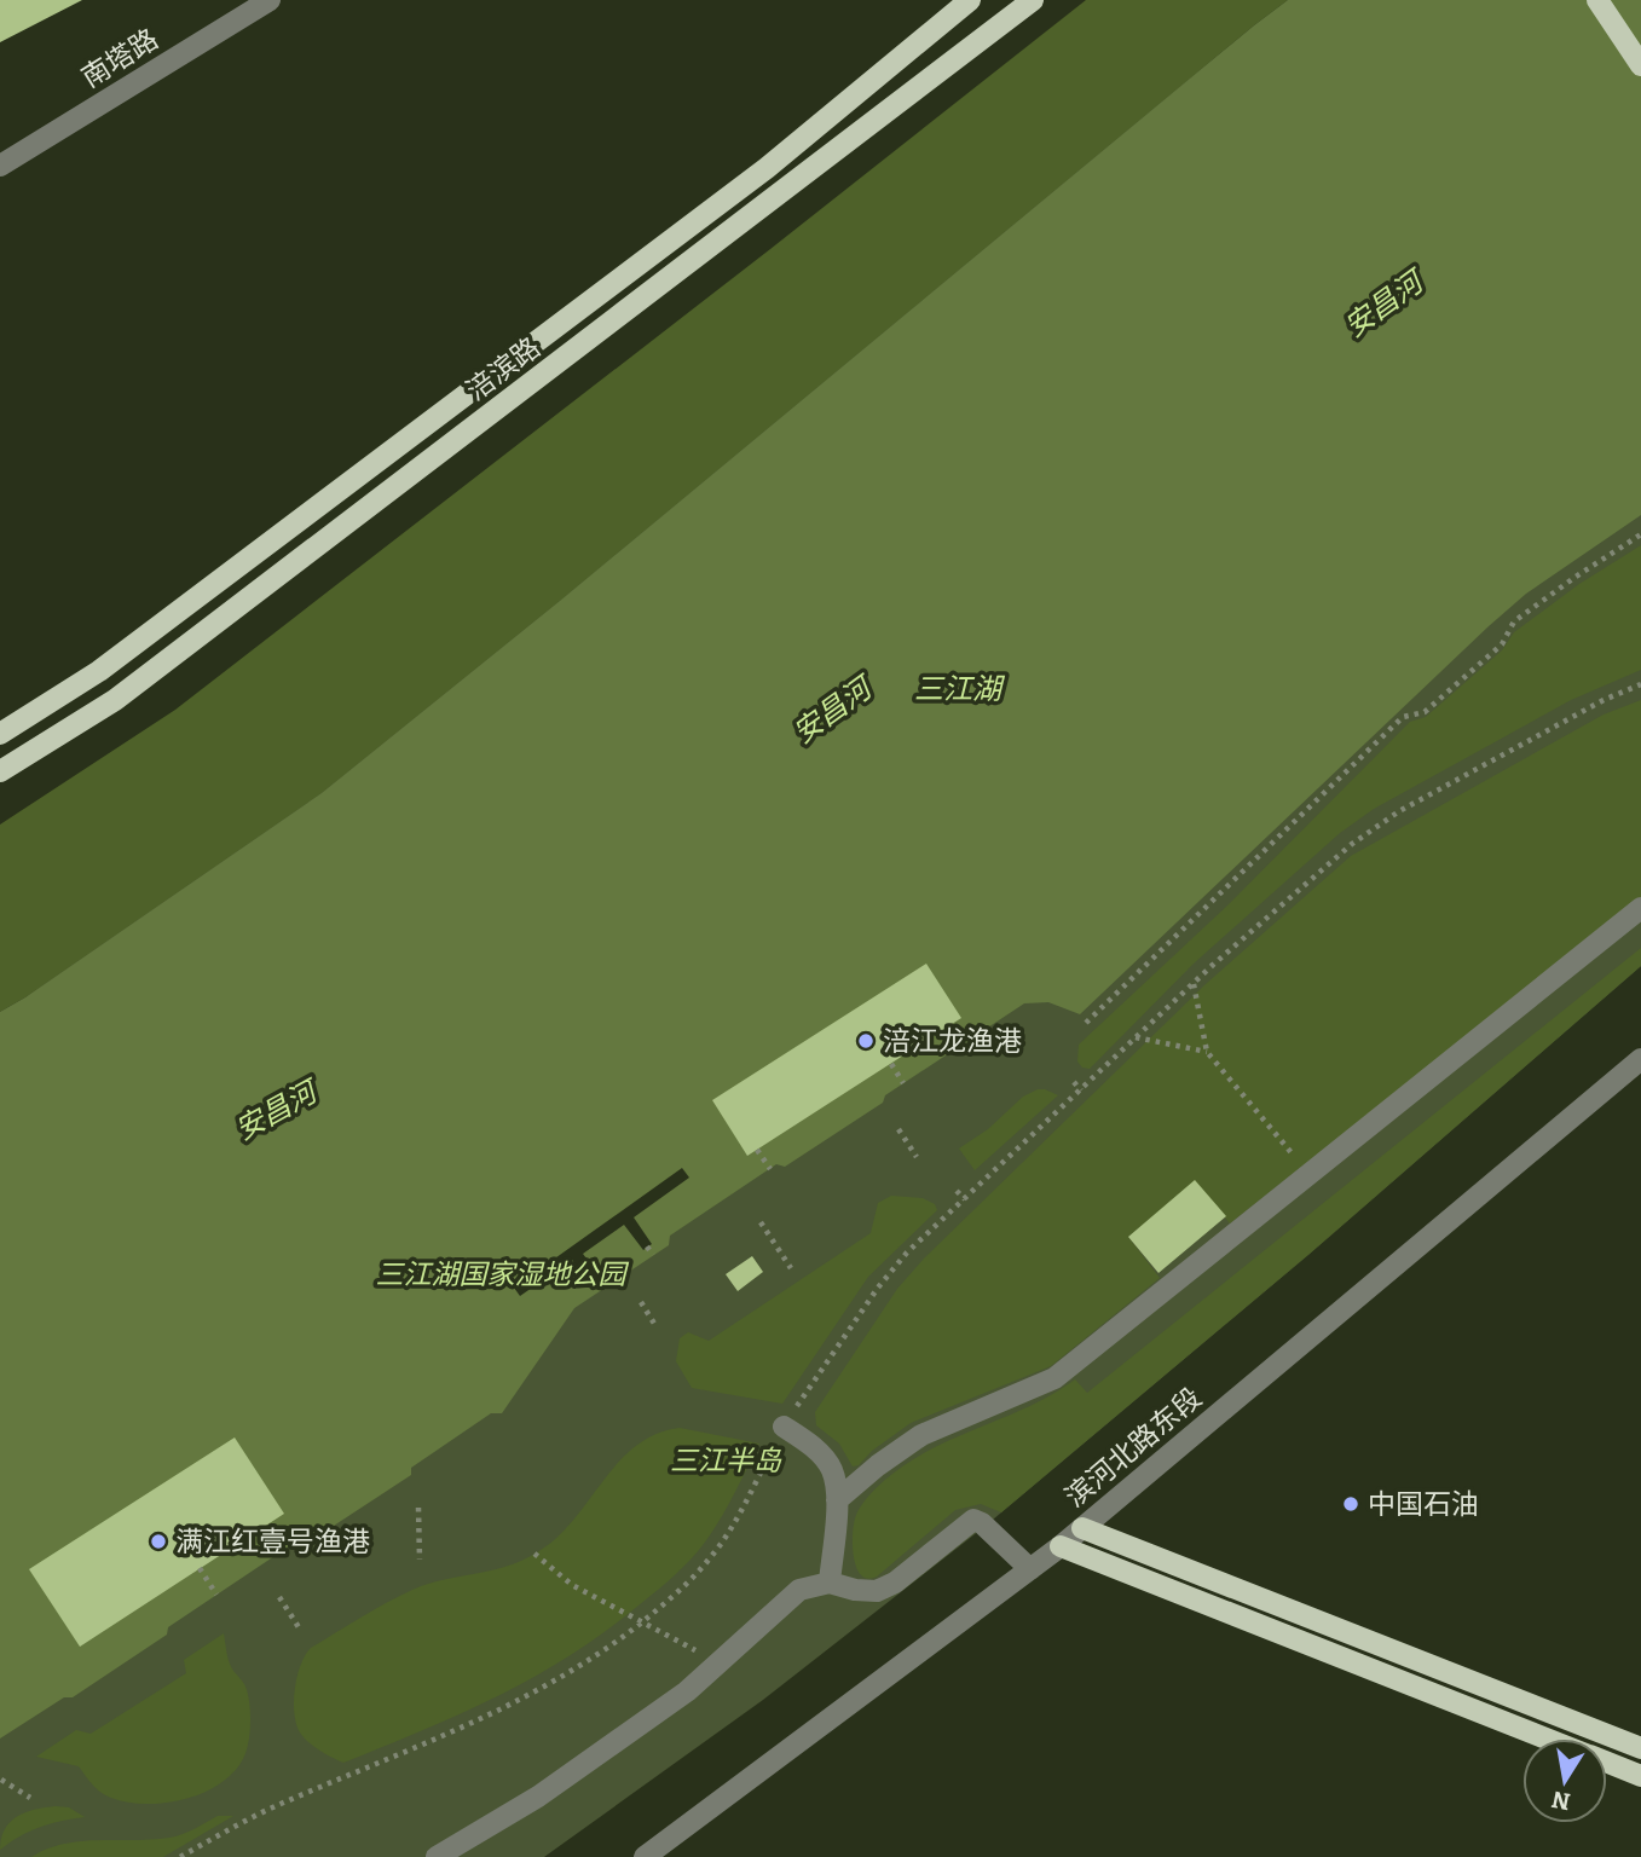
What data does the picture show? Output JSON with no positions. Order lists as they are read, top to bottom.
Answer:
{
  "streets": {
    "main road": ["涪滨路"],
    "street": ["南塔路", "滨河北路东段"]
  },
  "water": ["安昌河", "三江湖"],
  "parks": ["三江湖国家湿地公园", "三江半岛"],
  "places": ["涪江龙渔港", "中国石油", "满江红壹号渔港"],
  "north": "bottom"
}
